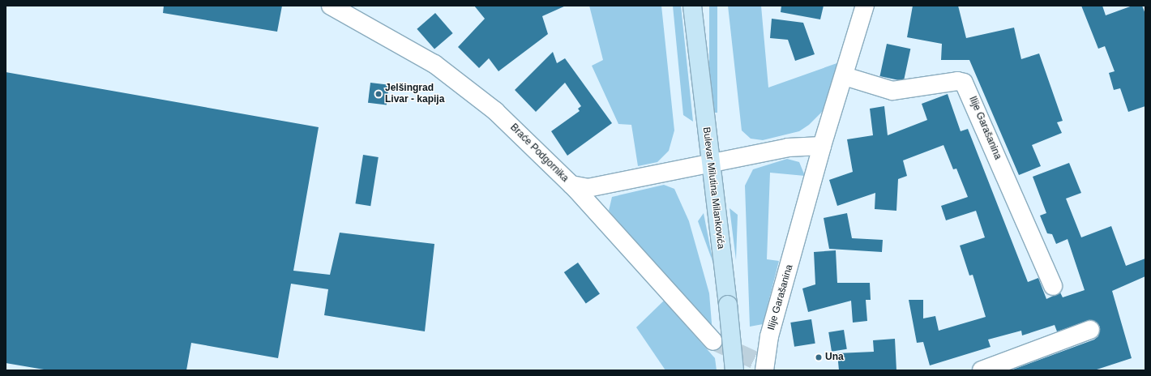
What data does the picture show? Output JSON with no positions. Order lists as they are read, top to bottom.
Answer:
{
  "streets": {
    "street": ["Ilije Garašanina", "Braće Podgornika", "Bulevar Milutina Milankovića"]
  },
  "places": ["Jelšingrad Livar - kapija", "Una"]
}
